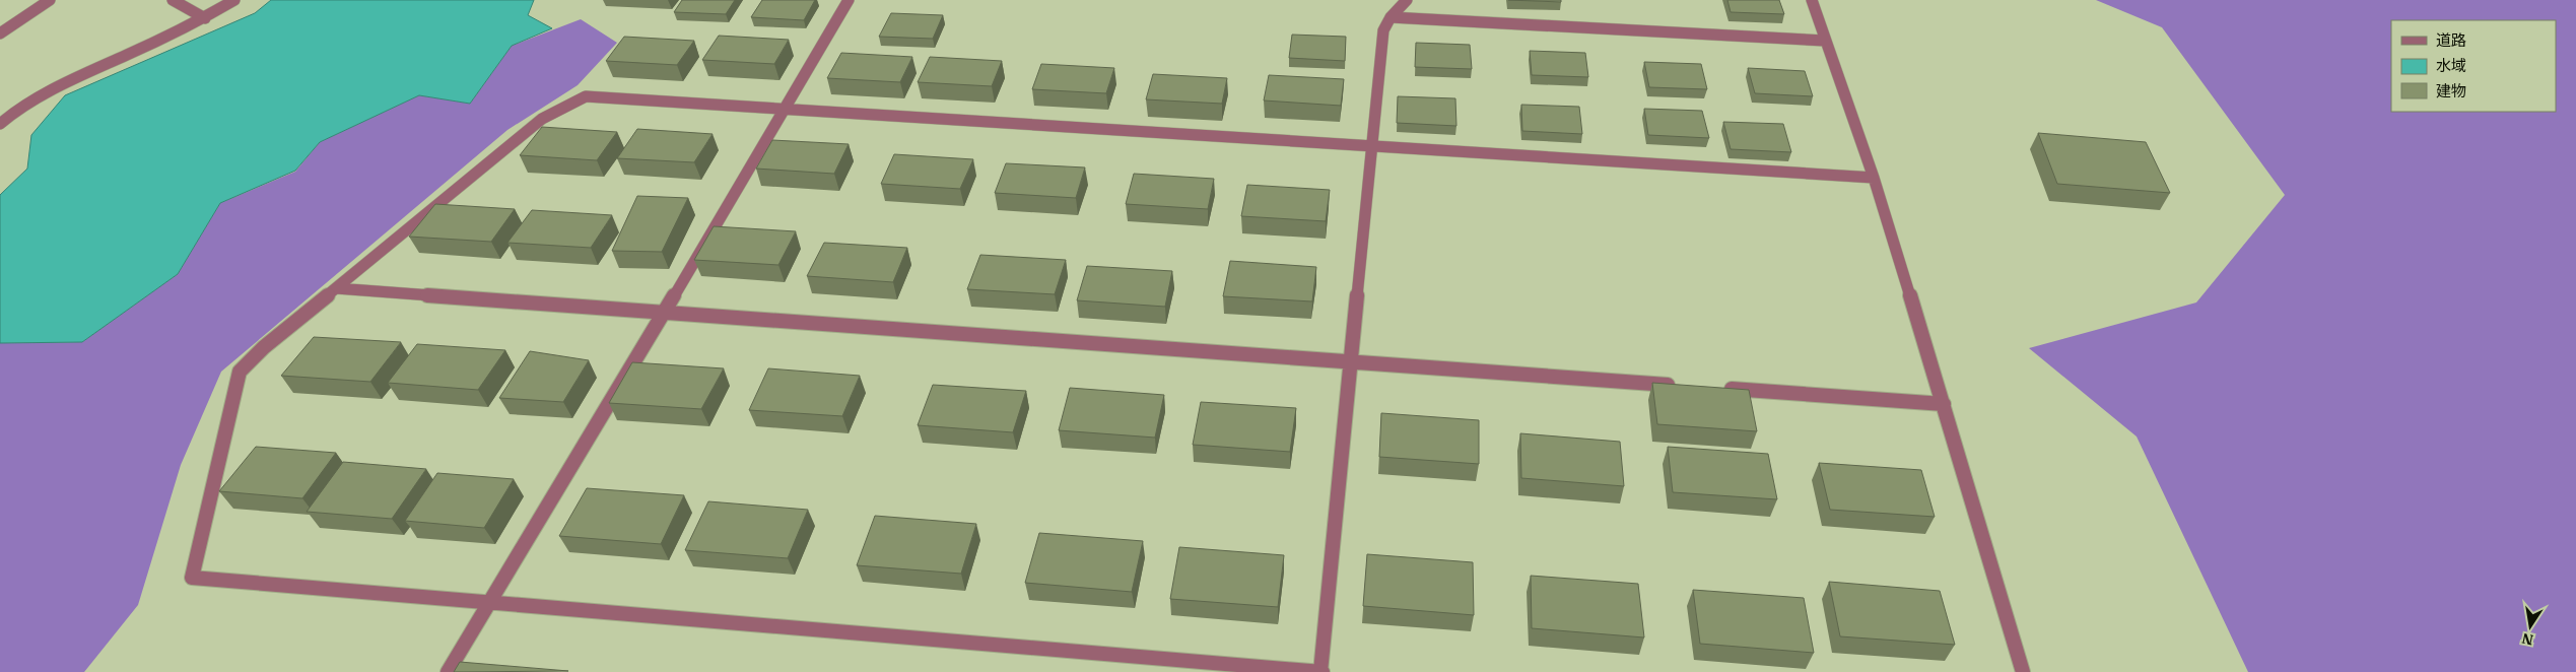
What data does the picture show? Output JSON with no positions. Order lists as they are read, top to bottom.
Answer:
{
  "legend": ["道路", "水域", "建物"],
  "north": "bottom"
}
